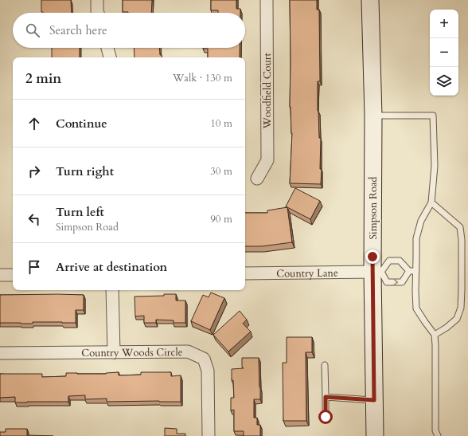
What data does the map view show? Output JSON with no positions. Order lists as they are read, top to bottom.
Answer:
{
  "streets": {
    "main road": ["Simpson Road"],
    "street": ["Woodfield Court", "Country Lane", "Country Woods Circle"]
  },
  "crossings": [
    ["Simpson Road", "Country Lane"]
  ],
  "page": {
    "map_buttons": ["+", "−"],
    "search": "Search here",
    "heading": ["2 min", "Walk · 130 m"],
    "list": [
      ["Continue", "10 m"],
      ["Turn right", "30 m"],
      ["Turn left", "Simpson Road", "90 m"],
      "Arrive at destination"
    ]
  }
}
